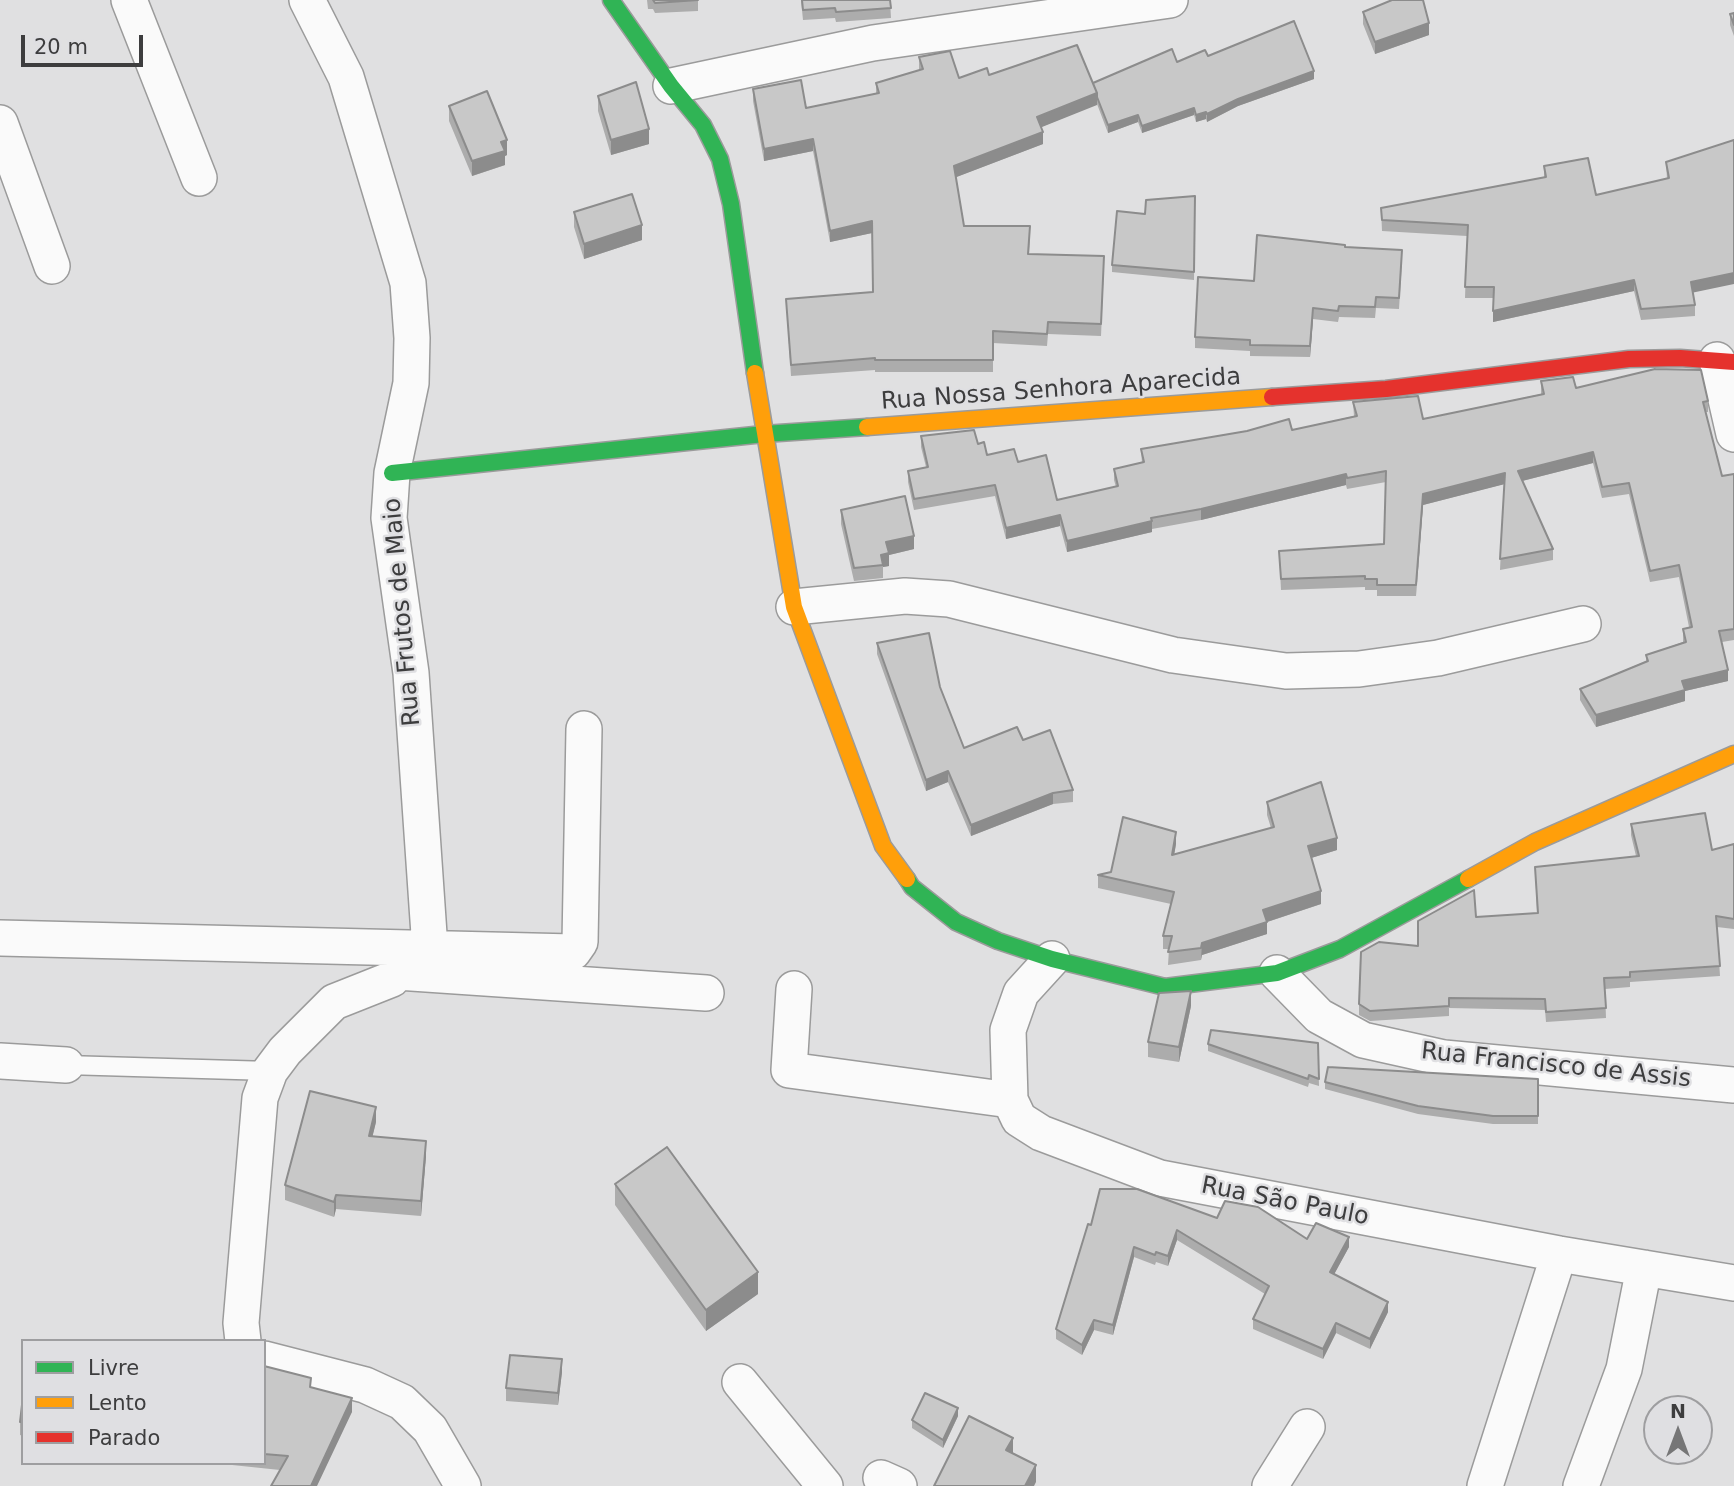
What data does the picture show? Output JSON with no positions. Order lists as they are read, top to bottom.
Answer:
{
  "streets": {
    "street": [
      "Rua Nossa Senhora Aparecida",
      "Rua Frutos de Maio",
      "Rua Francisco de Assis",
      "Rua São Paulo"
    ]
  },
  "crossings": [
    ["Rua Nossa Senhora Aparecida", "Rua Frutos de Maio"]
  ],
  "legend": ["Livre", "Lento", "Parado"],
  "scale_bar": "20 m",
  "north": "top"
}
